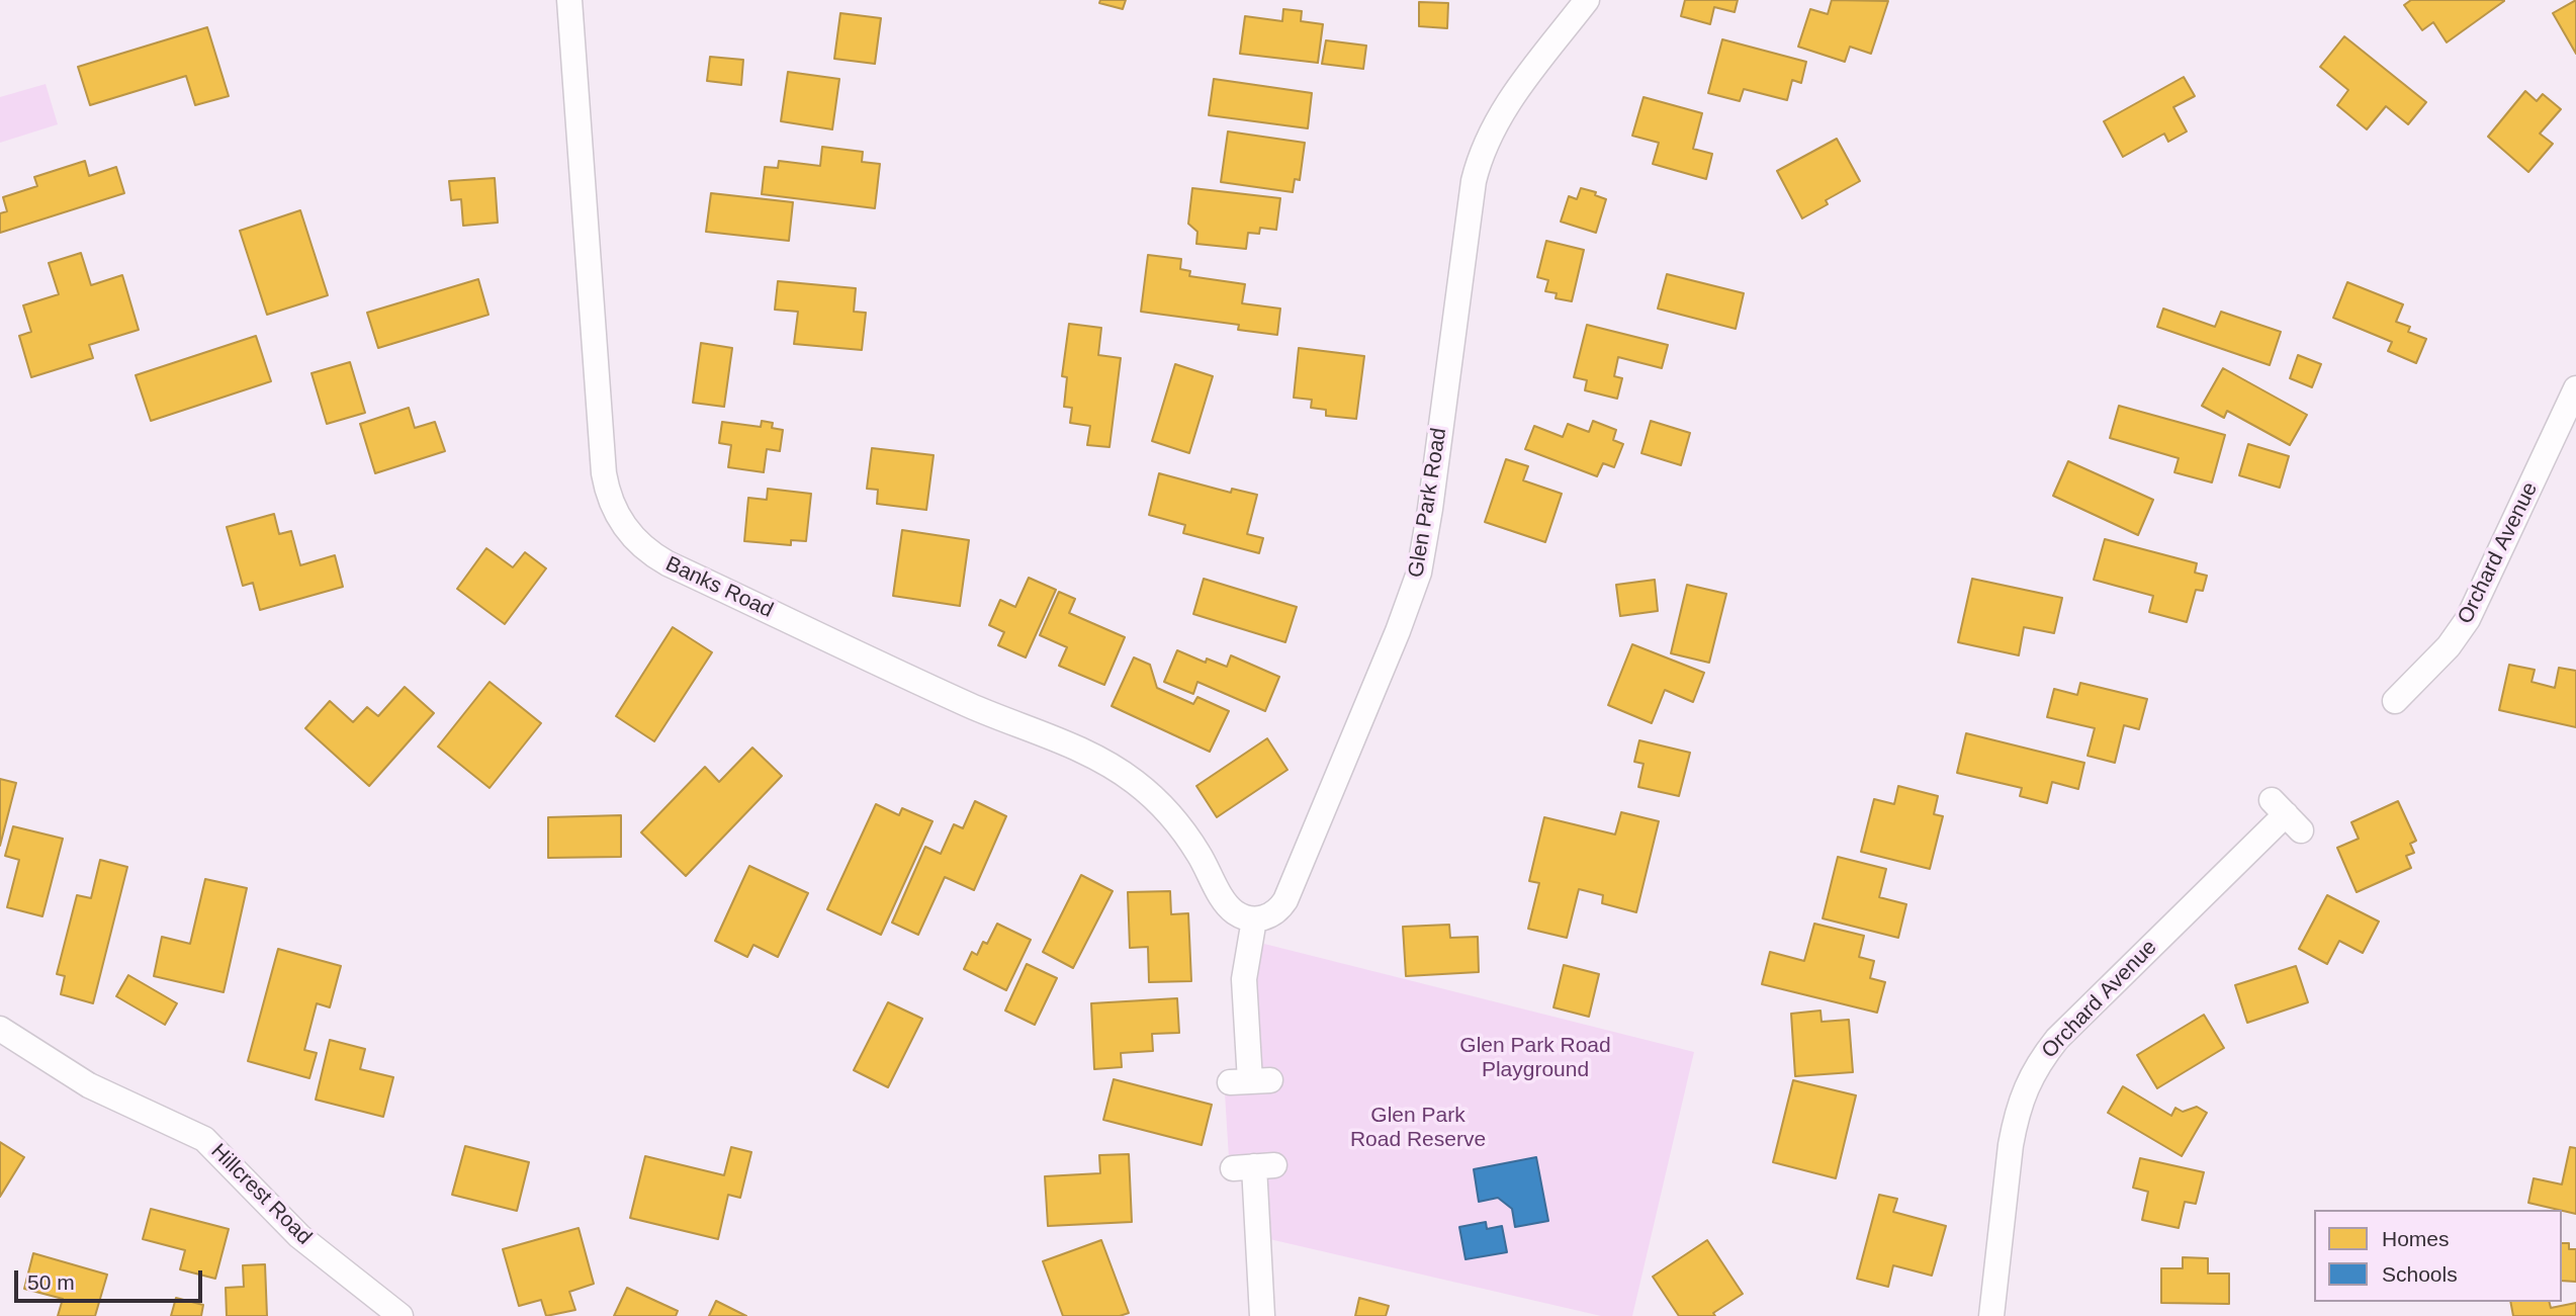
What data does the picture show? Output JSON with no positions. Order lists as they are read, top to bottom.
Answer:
{
  "streets": {
    "street": [
      "Glen Park Road",
      "Orchard Avenue",
      "Banks Road",
      "Hillcrest Road"
    ]
  },
  "crossings": [
    ["Glen Park Road", "Banks Road"]
  ],
  "parks": ["Glen Park Road Playground", "Glen Park Road Reserve"],
  "legend": ["Homes", "Schools"],
  "scale_bar": "50 m"
}
